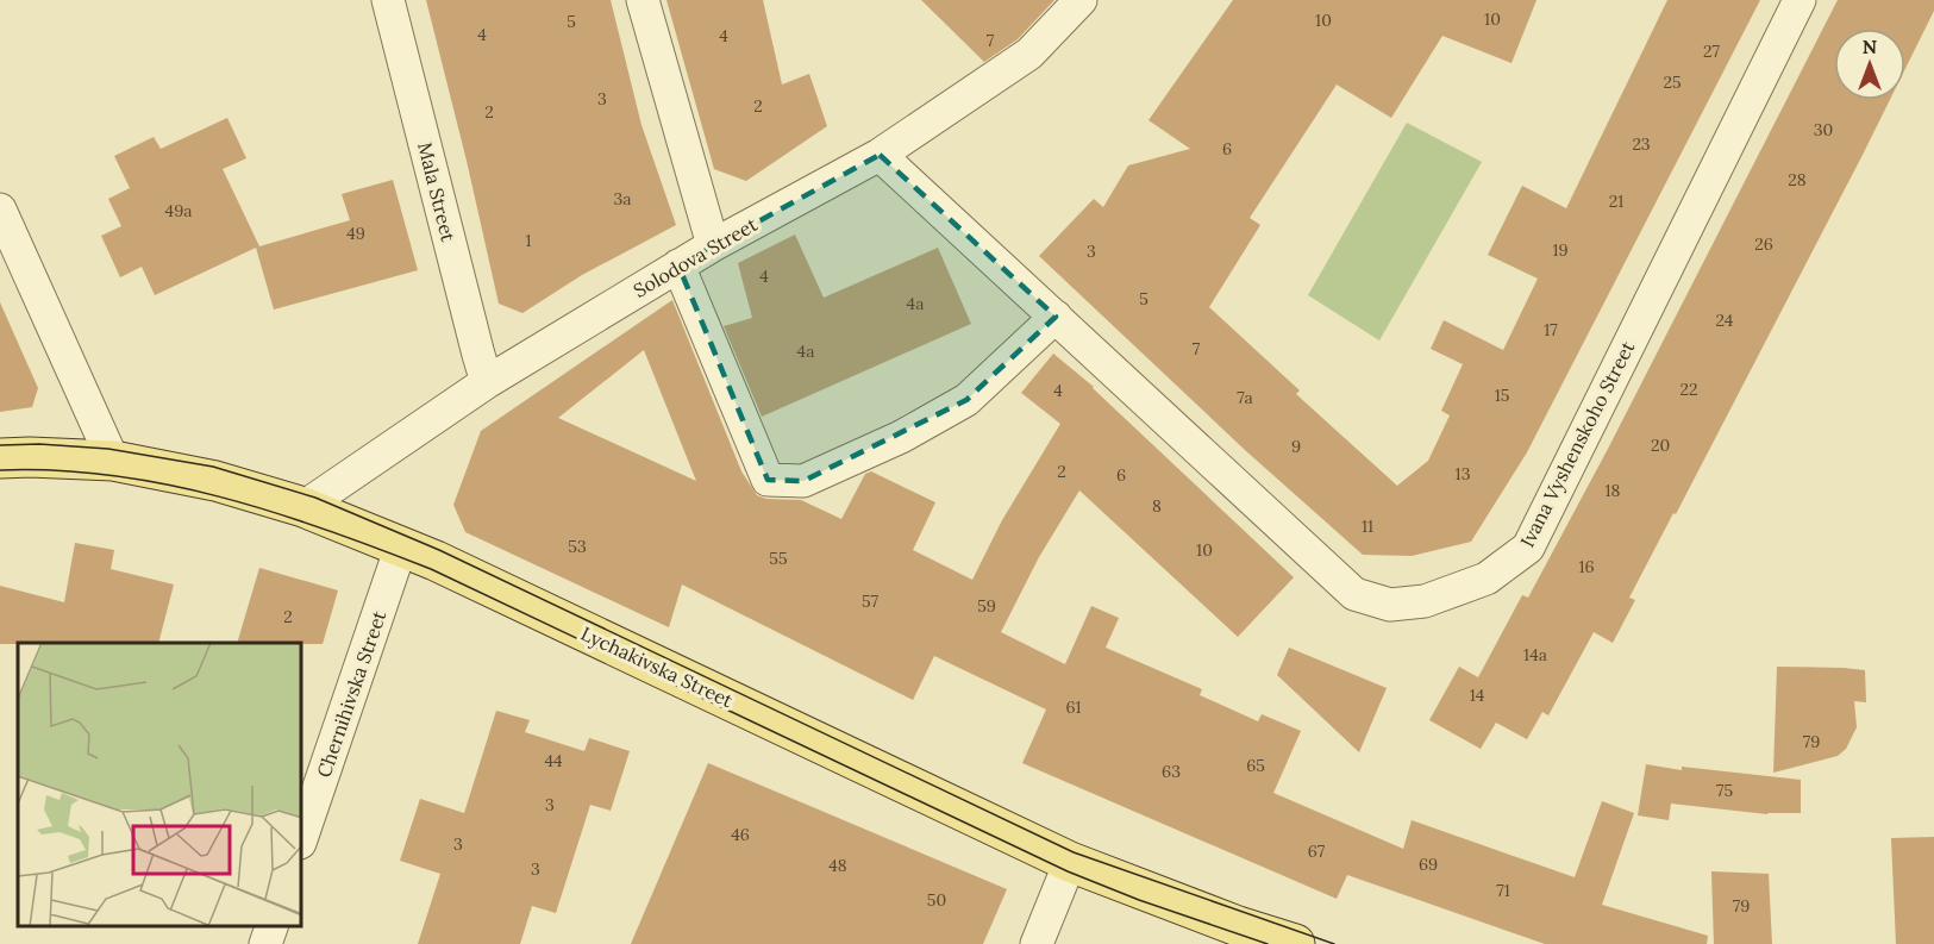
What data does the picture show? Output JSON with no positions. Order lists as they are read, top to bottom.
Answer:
{
  "streets": {
    "main road": ["Lychakivska Street"],
    "street": [
      "Mala Street",
      "Solodova Street",
      "Ivana Vyshenskoho Street",
      "Chernihivska Street"
    ]
  },
  "crossings": [
    ["Mala Street", "Solodova Street"],
    ["Solodova Street", "Ivana Vyshenskoho Street"],
    ["Solodova Street", "Lychakivska Street"],
    ["Lychakivska Street", "Chernihivska Street"]
  ],
  "house_numbers": [
    "10",
    "10",
    "5",
    "4",
    "4",
    "7",
    "27",
    "25",
    "3",
    "2",
    "2",
    "30",
    "23",
    "6",
    "28",
    "3а",
    "21",
    "49а",
    "49",
    "1",
    "26",
    "19",
    "3",
    "4",
    "5",
    "4а",
    "24",
    "17",
    "7",
    "4а",
    "22",
    "4",
    "15",
    "7а",
    "20",
    "9",
    "2",
    "13",
    "6",
    "18",
    "8",
    "11",
    "53",
    "10",
    "55",
    "16",
    "57",
    "59",
    "2",
    "14а",
    "14",
    "61",
    "79",
    "44",
    "65",
    "63",
    "75",
    "3",
    "46",
    "3",
    "67",
    "69",
    "48",
    "3",
    "71",
    "50",
    "79"
  ],
  "north": "top"
}
